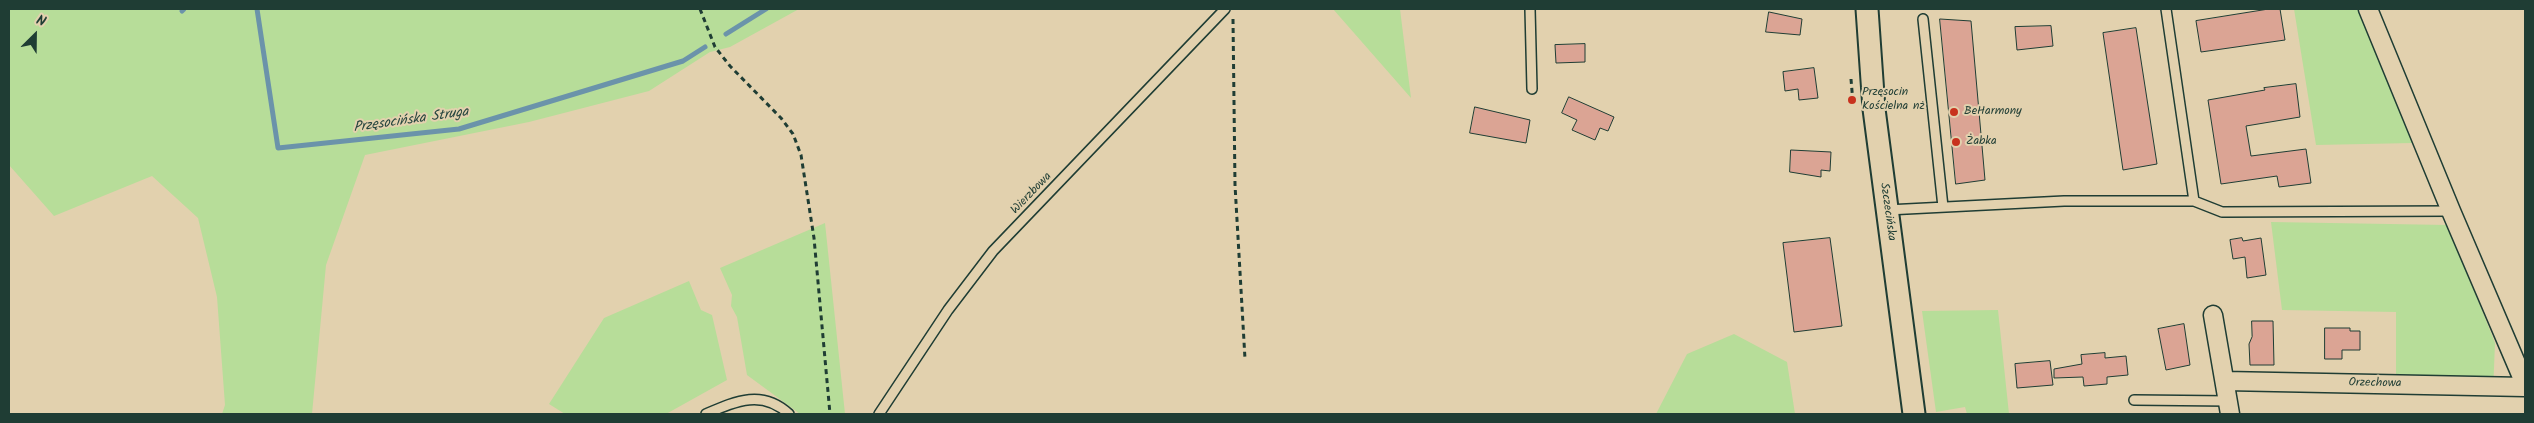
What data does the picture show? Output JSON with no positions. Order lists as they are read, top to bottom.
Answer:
{
  "streets": {
    "street": ["Szczecińska", "Orzechowa"],
    "lane": ["Wierzbowa"]
  },
  "water": ["Przęsocińska Struga"],
  "places": ["Przęsocin Kościelna nż", "BeHarmony", "Żabka"],
  "north": "top right"
}
